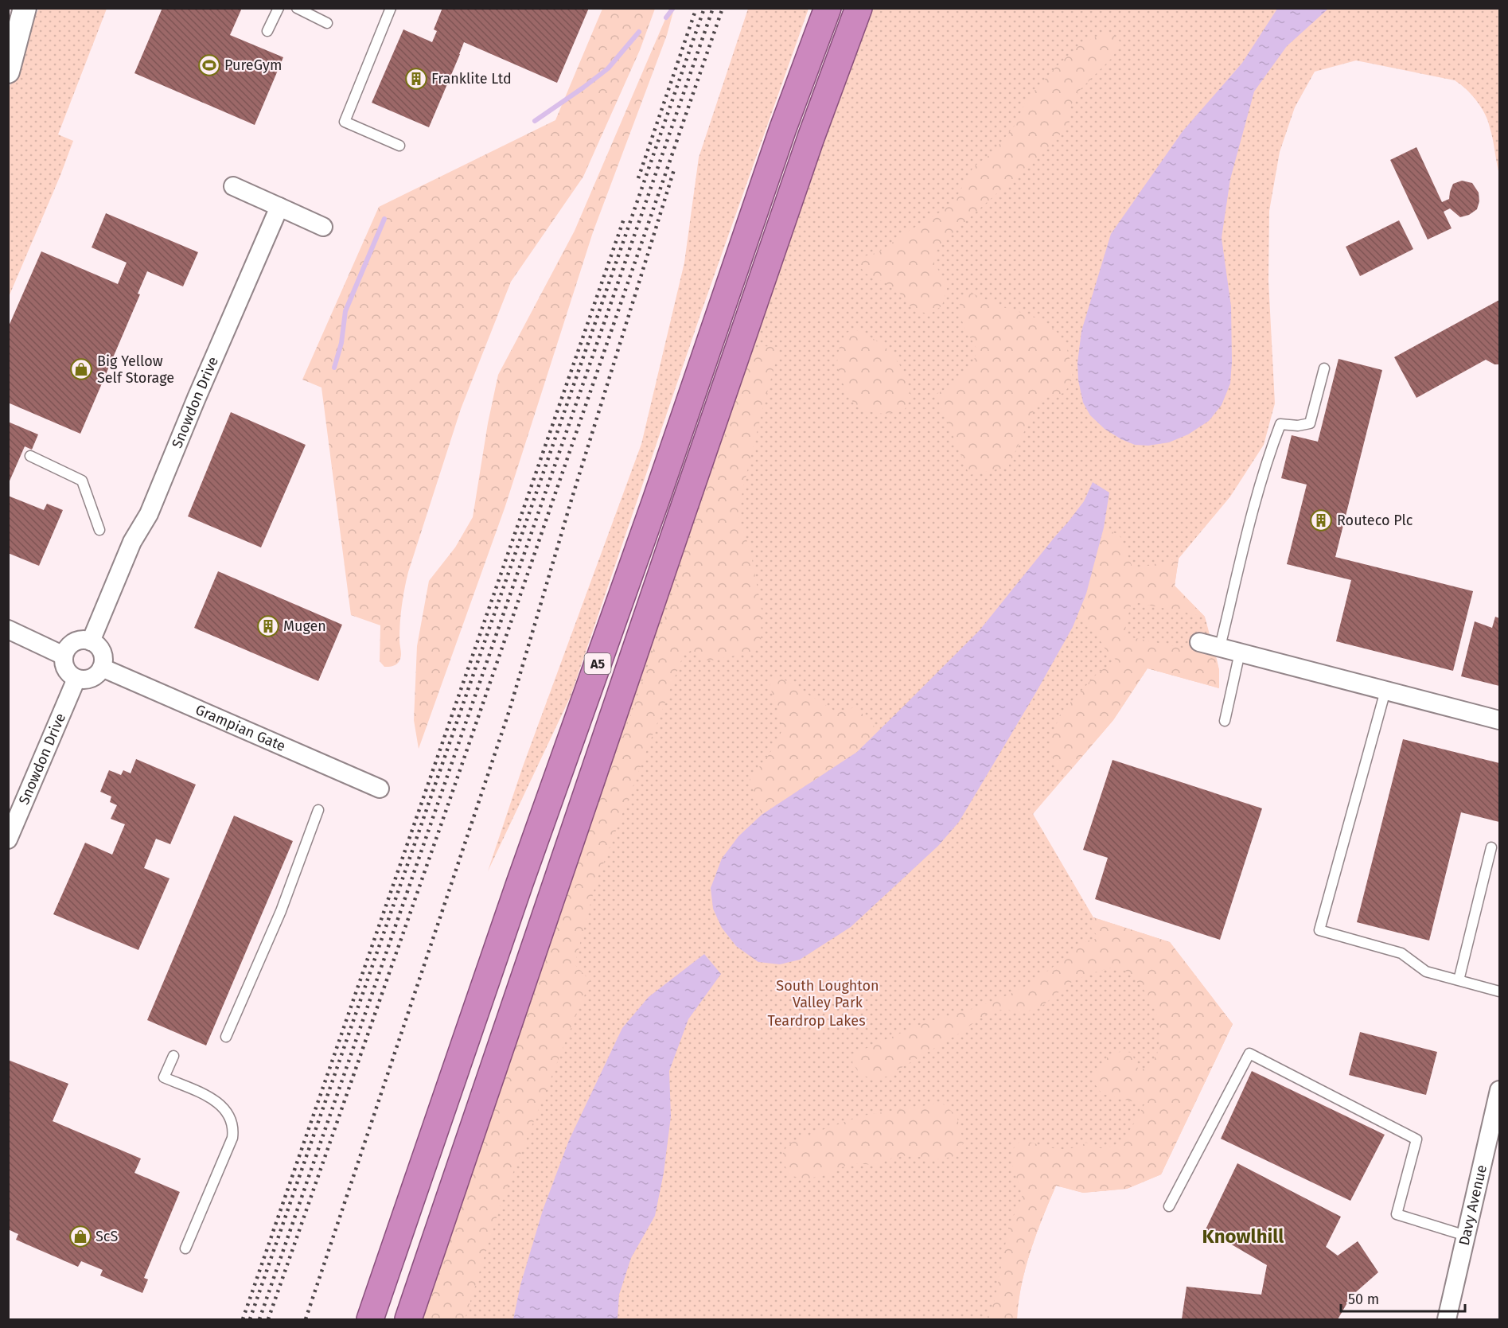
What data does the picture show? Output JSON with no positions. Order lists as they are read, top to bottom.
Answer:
{
  "streets": {
    "highway": ["A5"],
    "street": ["Snowdon Drive", "Grampian Gate", "Davy Avenue"]
  },
  "crossings": [
    ["Snowdon Drive", "Grampian Gate"]
  ],
  "districts": ["Knowlhill"],
  "parks": ["South Loughton Valley Park", "Teardrop Lakes"],
  "places": {
    "sports": ["PureGym"],
    "building": ["Franklite Ltd", "Routeco Plc", "Mugen"],
    "shop": ["Big Yellow Self Storage", "ScS"]
  },
  "scale_bar": "50 m"
}
